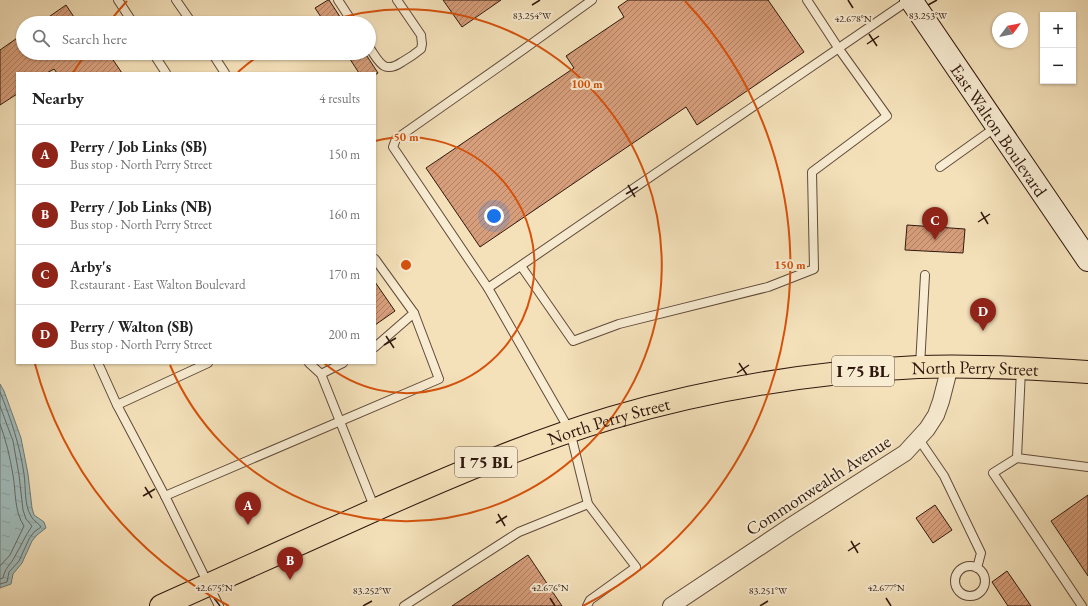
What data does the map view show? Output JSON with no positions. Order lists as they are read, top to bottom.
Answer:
{
  "streets": {
    "main road": ["East Walton Boulevard", "North Perry Street", "I 75 BL"],
    "street": ["Commonwealth Avenue"]
  },
  "crossings": [
    ["North Perry Street", "Commonwealth Avenue"]
  ],
  "north": "top right",
  "page": {
    "map_buttons": ["+", "−"],
    "search": "Search here",
    "heading": ["Nearby", "4 results"],
    "list": [
      {
        "mark": "A",
        "name": "Perry / Job Links (SB)",
        "note": "Bus stop · North Perry Street",
        "value": "150 m"
      },
      {
        "mark": "B",
        "name": "Perry / Job Links (NB)",
        "note": "Bus stop · North Perry Street",
        "value": "160 m"
      },
      {
        "mark": "C",
        "name": "Arby's",
        "note": "Restaurant · East Walton Boulevard",
        "value": "170 m"
      },
      {
        "mark": "D",
        "name": "Perry / Walton (SB)",
        "note": "Bus stop · North Perry Street",
        "value": "200 m"
      }
    ],
    "pins": [
      "C",
      "D",
      "A",
      "B"
    ]
  },
  "coordinates": [
    "83.254°W",
    "83.253°W",
    "42.678°N",
    "42.675°N",
    "42.676°N",
    "42.677°N",
    "83.252°W",
    "83.251°W"
  ],
  "rings": ["100 m", "50 m", "150 m"]
}
